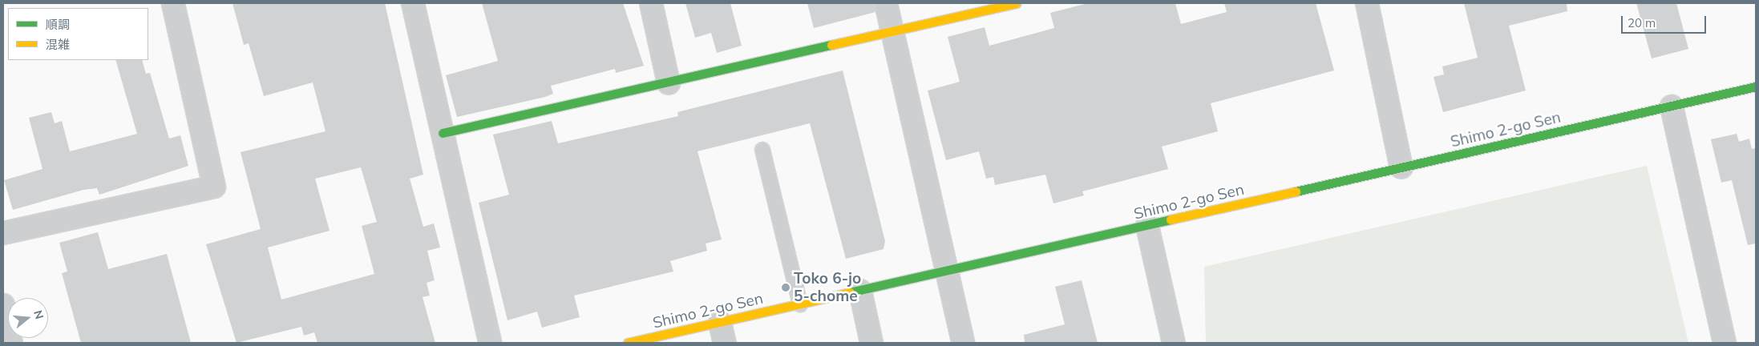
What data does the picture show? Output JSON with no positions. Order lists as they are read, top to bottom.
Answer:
{
  "streets": {
    "street": ["Shimo 2-go Sen"]
  },
  "places": ["Toko 6-jo 5-chome"],
  "legend": ["順調", "混雑"],
  "scale_bar": "20 m",
  "north": "right"
}
